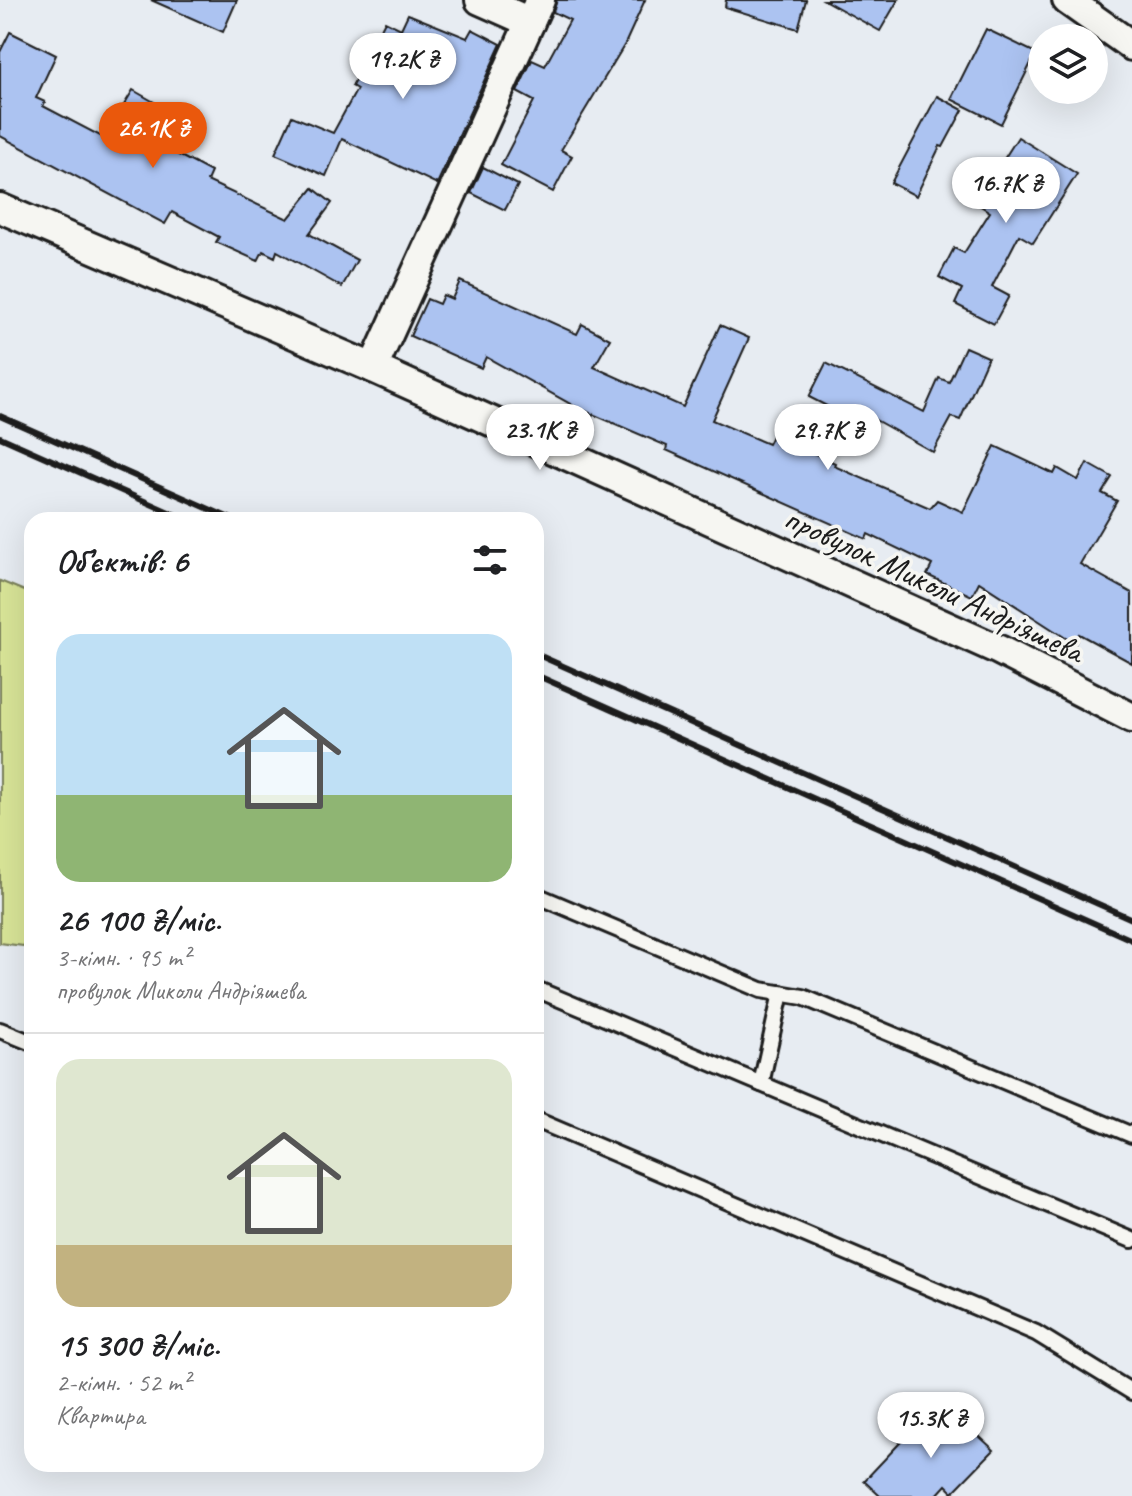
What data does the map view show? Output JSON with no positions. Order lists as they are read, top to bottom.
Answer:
{
  "streets": {
    "street": ["провулок Миколи Андріяшева"]
  },
  "page": {
    "price": [
      "19.2K ₴",
      "26.1K ₴",
      "16.7K ₴",
      "23.1K ₴",
      "29.7K ₴",
      "15.3K ₴"
    ],
    "heading": "Об’єктів: 6",
    "list": [
      {
        "name": "26 100 ₴/міс.",
        "note": "3-кімн. · 95 m² · провулок Миколи Андріяшева"
      },
      {
        "name": "15 300 ₴/міс.",
        "note": "2-кімн. · 52 m² · Квартира"
      }
    ]
  }
}
